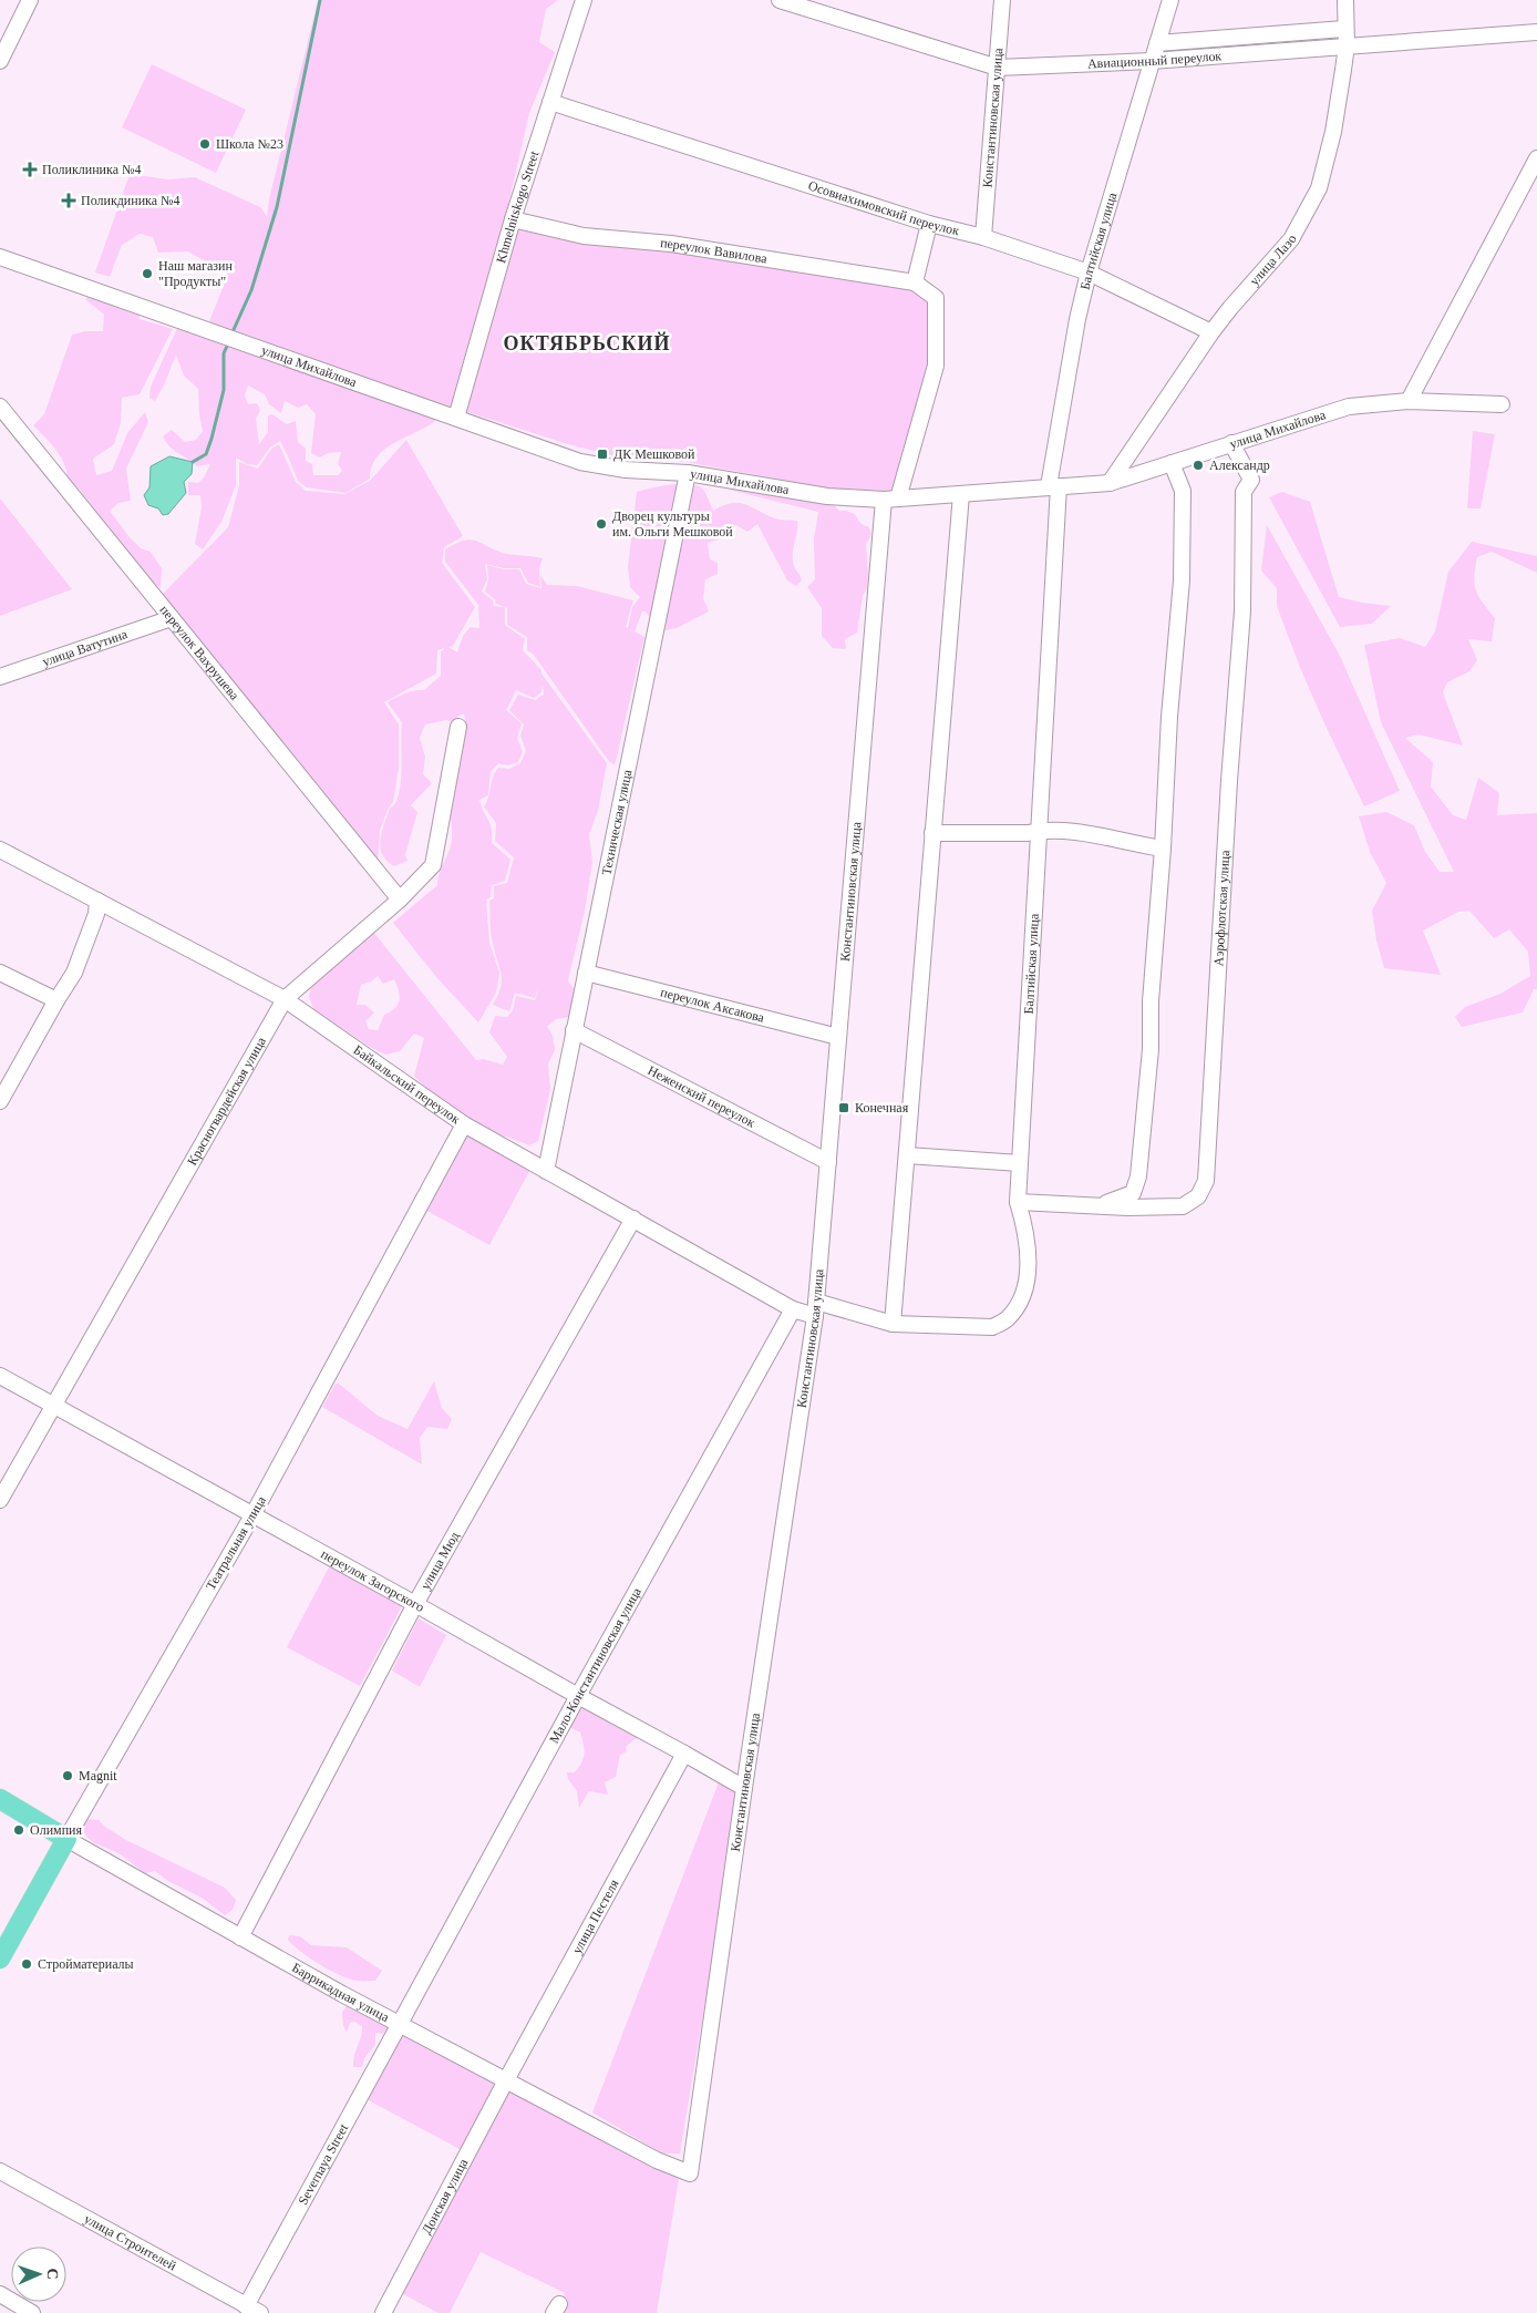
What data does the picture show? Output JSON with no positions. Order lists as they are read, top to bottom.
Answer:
{
  "streets": {
    "main road": ["Театральная улица", "Баррикадная улица"],
    "street": [
      "Авиационный переулок",
      "Константиновская улица",
      "Khmelnitskogo Street",
      "Осовиахимовский переулок",
      "Балтийская улица",
      "переулок Вавилова",
      "улица Лазо",
      "улица Михайлова",
      "улица Ватутина",
      "переулок Вахрушева",
      "Техническая улица",
      "Аэрофлотская улица",
      "переулок Аксакова",
      "Байкальский переулок",
      "Неженский переулок",
      "Красногвардейская улица",
      "улица Мюд",
      "переулок Загорского",
      "Мало-Константиновская улица",
      "улица Пестеля",
      "Severnaya Street",
      "Донская улица",
      "улица Строителей"
    ]
  },
  "crossings": [
    ["Авиационный переулок", "Константиновская улица"],
    ["Авиационный переулок", "Балтийская улица"],
    ["Авиационный переулок", "улица Лазо"],
    ["Константиновская улица", "Осовиахимовский переулок"],
    ["Константиновская улица", "Балтийская улица"],
    ["Константиновская улица", "переулок Вавилова"],
    ["Константиновская улица", "улица Михайлова"],
    ["Константиновская улица", "переулок Аксакова"],
    ["Константиновская улица", "Байкальский переулок"],
    ["Константиновская улица", "Неженский переулок"],
    ["Константиновская улица", "переулок Загорского"],
    ["Константиновская улица", "Баррикадная улица"],
    ["Khmelnitskogo Street", "Осовиахимовский переулок"],
    ["Khmelnitskogo Street", "переулок Вавилова"],
    ["Khmelnitskogo Street", "улица Михайлова"],
    ["Осовиахимовский переулок", "Балтийская улица"],
    ["Осовиахимовский переулок", "улица Лазо"],
    ["Балтийская улица", "улица Михайлова"],
    ["Балтийская улица", "Аэрофлотская улица"],
    ["Балтийская улица", "Байкальский переулок"],
    ["улица Лазо", "улица Михайлова"],
    ["улица Михайлова", "Техническая улица"],
    ["улица Михайлова", "Аэрофлотская улица"],
    ["улица Ватутина", "переулок Вахрушева"],
    ["переулок Вахрушева", "Красногвардейская улица"],
    ["Техническая улица", "переулок Аксакова"],
    ["Техническая улица", "Байкальский переулок"],
    ["Техническая улица", "Неженский переулок"],
    ["Байкальский переулок", "Красногвардейская улица"],
    ["Байкальский переулок", "Театральная улица"],
    ["Байкальский переулок", "улица Мюд"],
    ["Байкальский переулок", "Мало-Константиновская улица"],
    ["Красногвардейская улица", "переулок Загорского"],
    ["Театральная улица", "переулок Загорского"],
    ["Театральная улица", "Баррикадная улица"],
    ["улица Мюд", "переулок Загорского"],
    ["улица Мюд", "Баррикадная улица"],
    ["переулок Загорского", "Мало-Константиновская улица"],
    ["переулок Загорского", "улица Пестеля"],
    ["Мало-Константиновская улица", "Баррикадная улица"],
    ["Мало-Константиновская улица", "Severnaya Street"],
    ["улица Пестеля", "Баррикадная улица"],
    ["улица Пестеля", "Донская улица"],
    ["Баррикадная улица", "Severnaya Street"],
    ["Баррикадная улица", "Донская улица"],
    ["Severnaya Street", "улица Строителей"]
  ],
  "districts": ["ОКТЯБРЬСКИЙ"],
  "places": {
    "other": [
      "Школа №23",
      "Наш магазин \"Продукты\"",
      "Александр",
      "Дворец культуры им. Ольги Мешковой",
      "Magnit",
      "Олимпия",
      "Стройматериалы"
    ],
    "health": ["Поликлиника №4", "Поликдиника №4"],
    "transit": ["ДК Мешковой", "Конечная"]
  },
  "north": "right"
}
